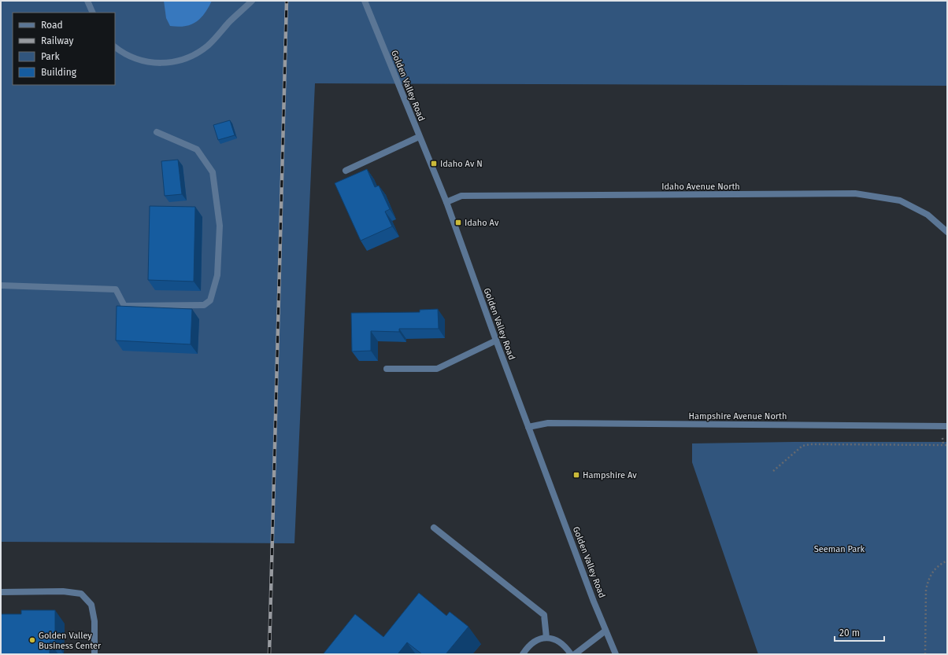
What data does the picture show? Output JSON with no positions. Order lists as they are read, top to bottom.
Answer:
{
  "streets": {
    "street": ["Golden Valley Road", "Idaho Avenue North", "Hampshire Avenue North"]
  },
  "crossings": [
    ["Golden Valley Road", "Idaho Avenue North"],
    ["Golden Valley Road", "Hampshire Avenue North"]
  ],
  "parks": ["Seeman Park"],
  "places": {
    "transit": ["Idaho Av N", "Idaho Av", "Hampshire Av"],
    "other": ["Golden Valley Business Center"]
  },
  "legend": [
    "Road",
    "Railway",
    "Park",
    "Building"
  ],
  "scale_bar": "20 m"
}
